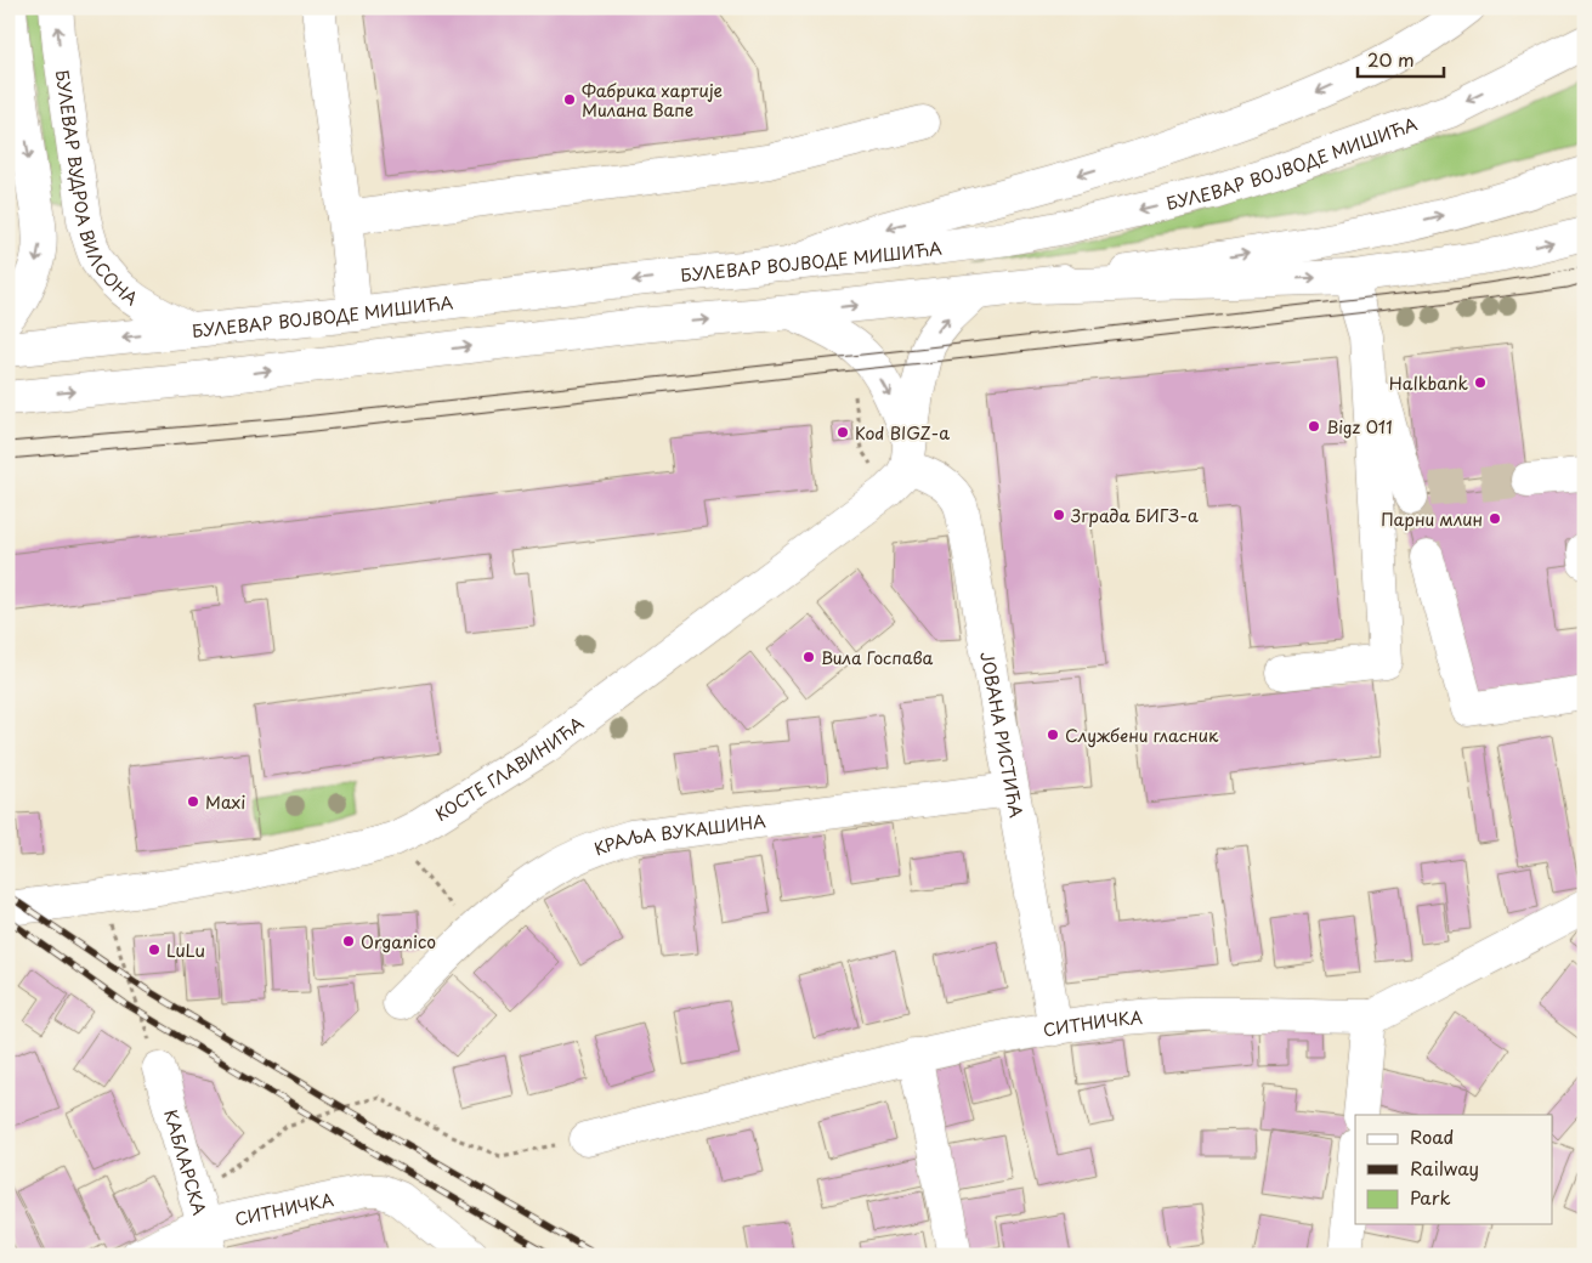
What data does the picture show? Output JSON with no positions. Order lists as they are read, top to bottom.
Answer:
{
  "streets": {
    "main road": [
      "БУЛЕВАР ВОЈВОДЕ МИШИЋА",
      "БУЛЕВАР ВУДРОА ВИЛСОНА",
      "ЈОВАНА РИСТИЋА",
      "КОСТЕ ГЛАВИНИЋА",
      "КРАЉА ВУКАШИНА",
      "СИТНИЧКА",
      "КАБЛАРСКА"
    ]
  },
  "crossings": [
    ["БУЛЕВАР ВОЈВОДЕ МИШИЋА", "БУЛЕВАР ВУДРОА ВИЛСОНА"],
    ["ЈОВАНА РИСТИЋА", "КОСТЕ ГЛАВИНИЋА"],
    ["ЈОВАНА РИСТИЋА", "КРАЉА ВУКАШИНА"],
    ["ЈОВАНА РИСТИЋА", "СИТНИЧКА"],
    ["СИТНИЧКА", "КАБЛАРСКА"]
  ],
  "one_way": ["БУЛЕВАР ВУДРОА ВИЛСОНА"],
  "places": [
    "Фабрика хартије Милана Вапе",
    "Halkbank",
    "Bigz 011",
    "Kod BIGZ-a",
    "Зграда БИГЗ-а",
    "Парни млин",
    "Вила Госпава",
    "Службени гласник",
    "Maxi",
    "Organico",
    "LuLu"
  ],
  "legend": ["Road", "Railway", "Park"],
  "scale_bar": "20 m"
}
